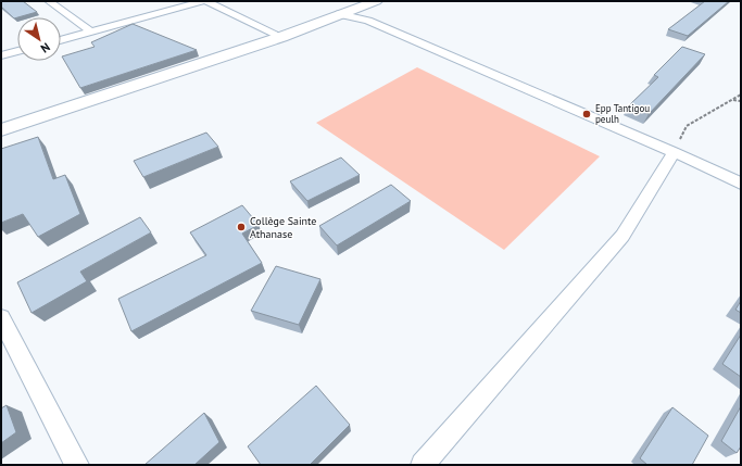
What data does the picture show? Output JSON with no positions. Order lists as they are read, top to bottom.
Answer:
{
  "places": ["Epp Tantigou peulh", "Collège Sainte Athanase"],
  "north": "bottom right"
}
